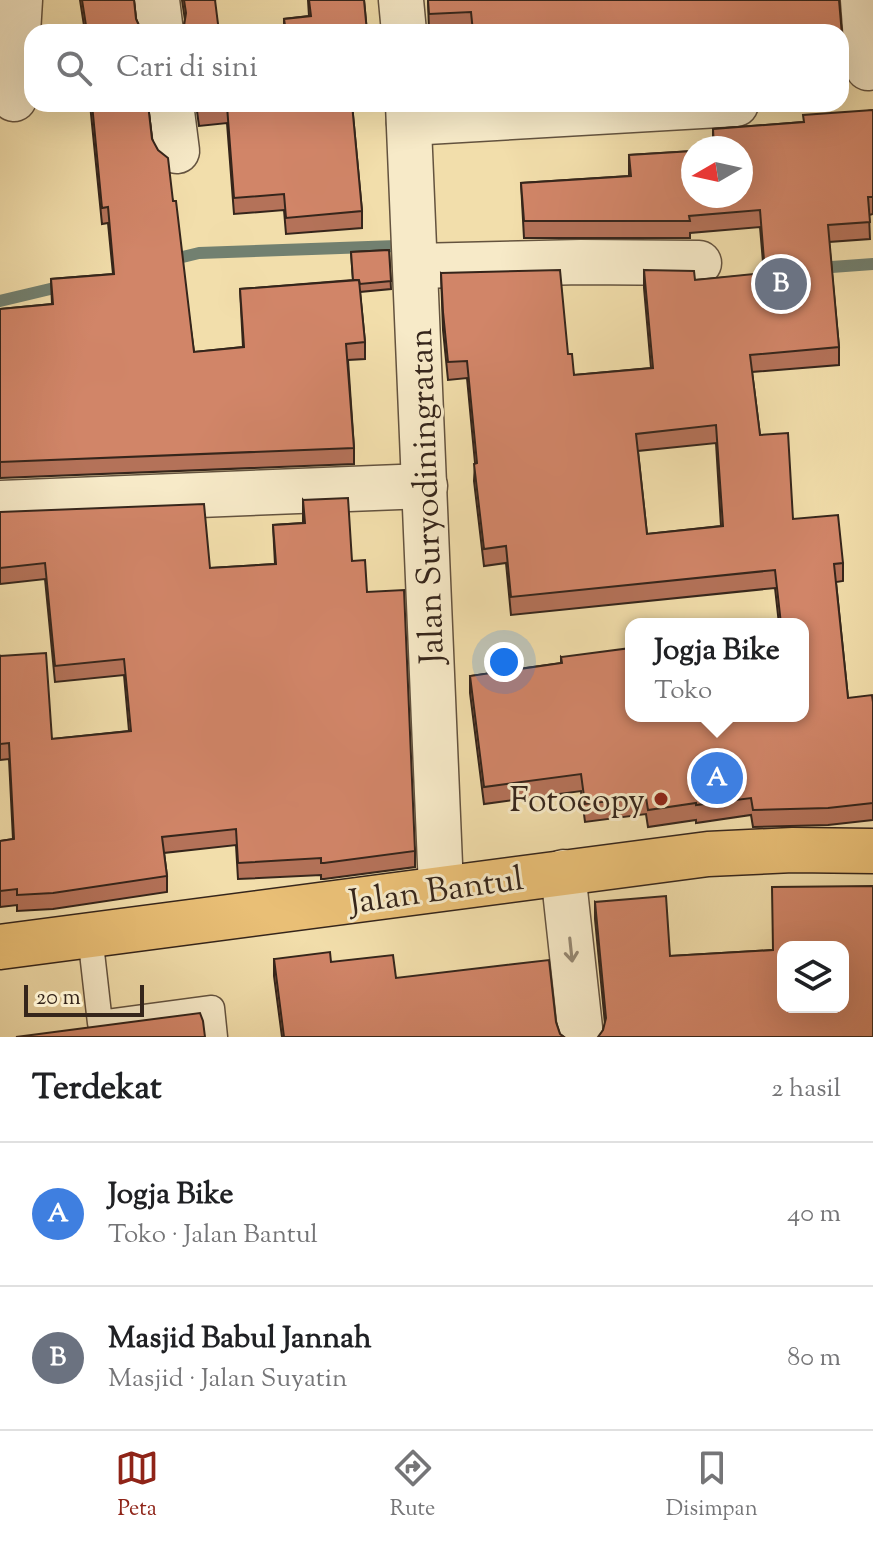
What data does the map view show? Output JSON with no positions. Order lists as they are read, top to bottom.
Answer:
{
  "streets": {
    "main road": ["Jalan Bantul"],
    "street": ["Jalan Suryodiningratan"]
  },
  "crossings": [
    ["Jalan Suryodiningratan", "Jalan Bantul"]
  ],
  "places": ["Fotocopy"],
  "scale_bar": "20 m",
  "north": "left",
  "page": {
    "search": "Cari di sini",
    "pins": ["B", "A"],
    "popup": ["Jogja Bike", "Toko"],
    "scale": "20 m",
    "heading": ["Terdekat", "2 hasil"],
    "list": [
      {
        "mark": "A",
        "name": "Jogja Bike",
        "note": "Toko · Jalan Bantul",
        "value": "40 m"
      },
      {
        "mark": "B",
        "name": "Masjid Babul Jannah",
        "note": "Masjid · Jalan Suyatin",
        "value": "80 m"
      }
    ],
    "nav": ["Peta", "Rute", "Disimpan"]
  }
}
